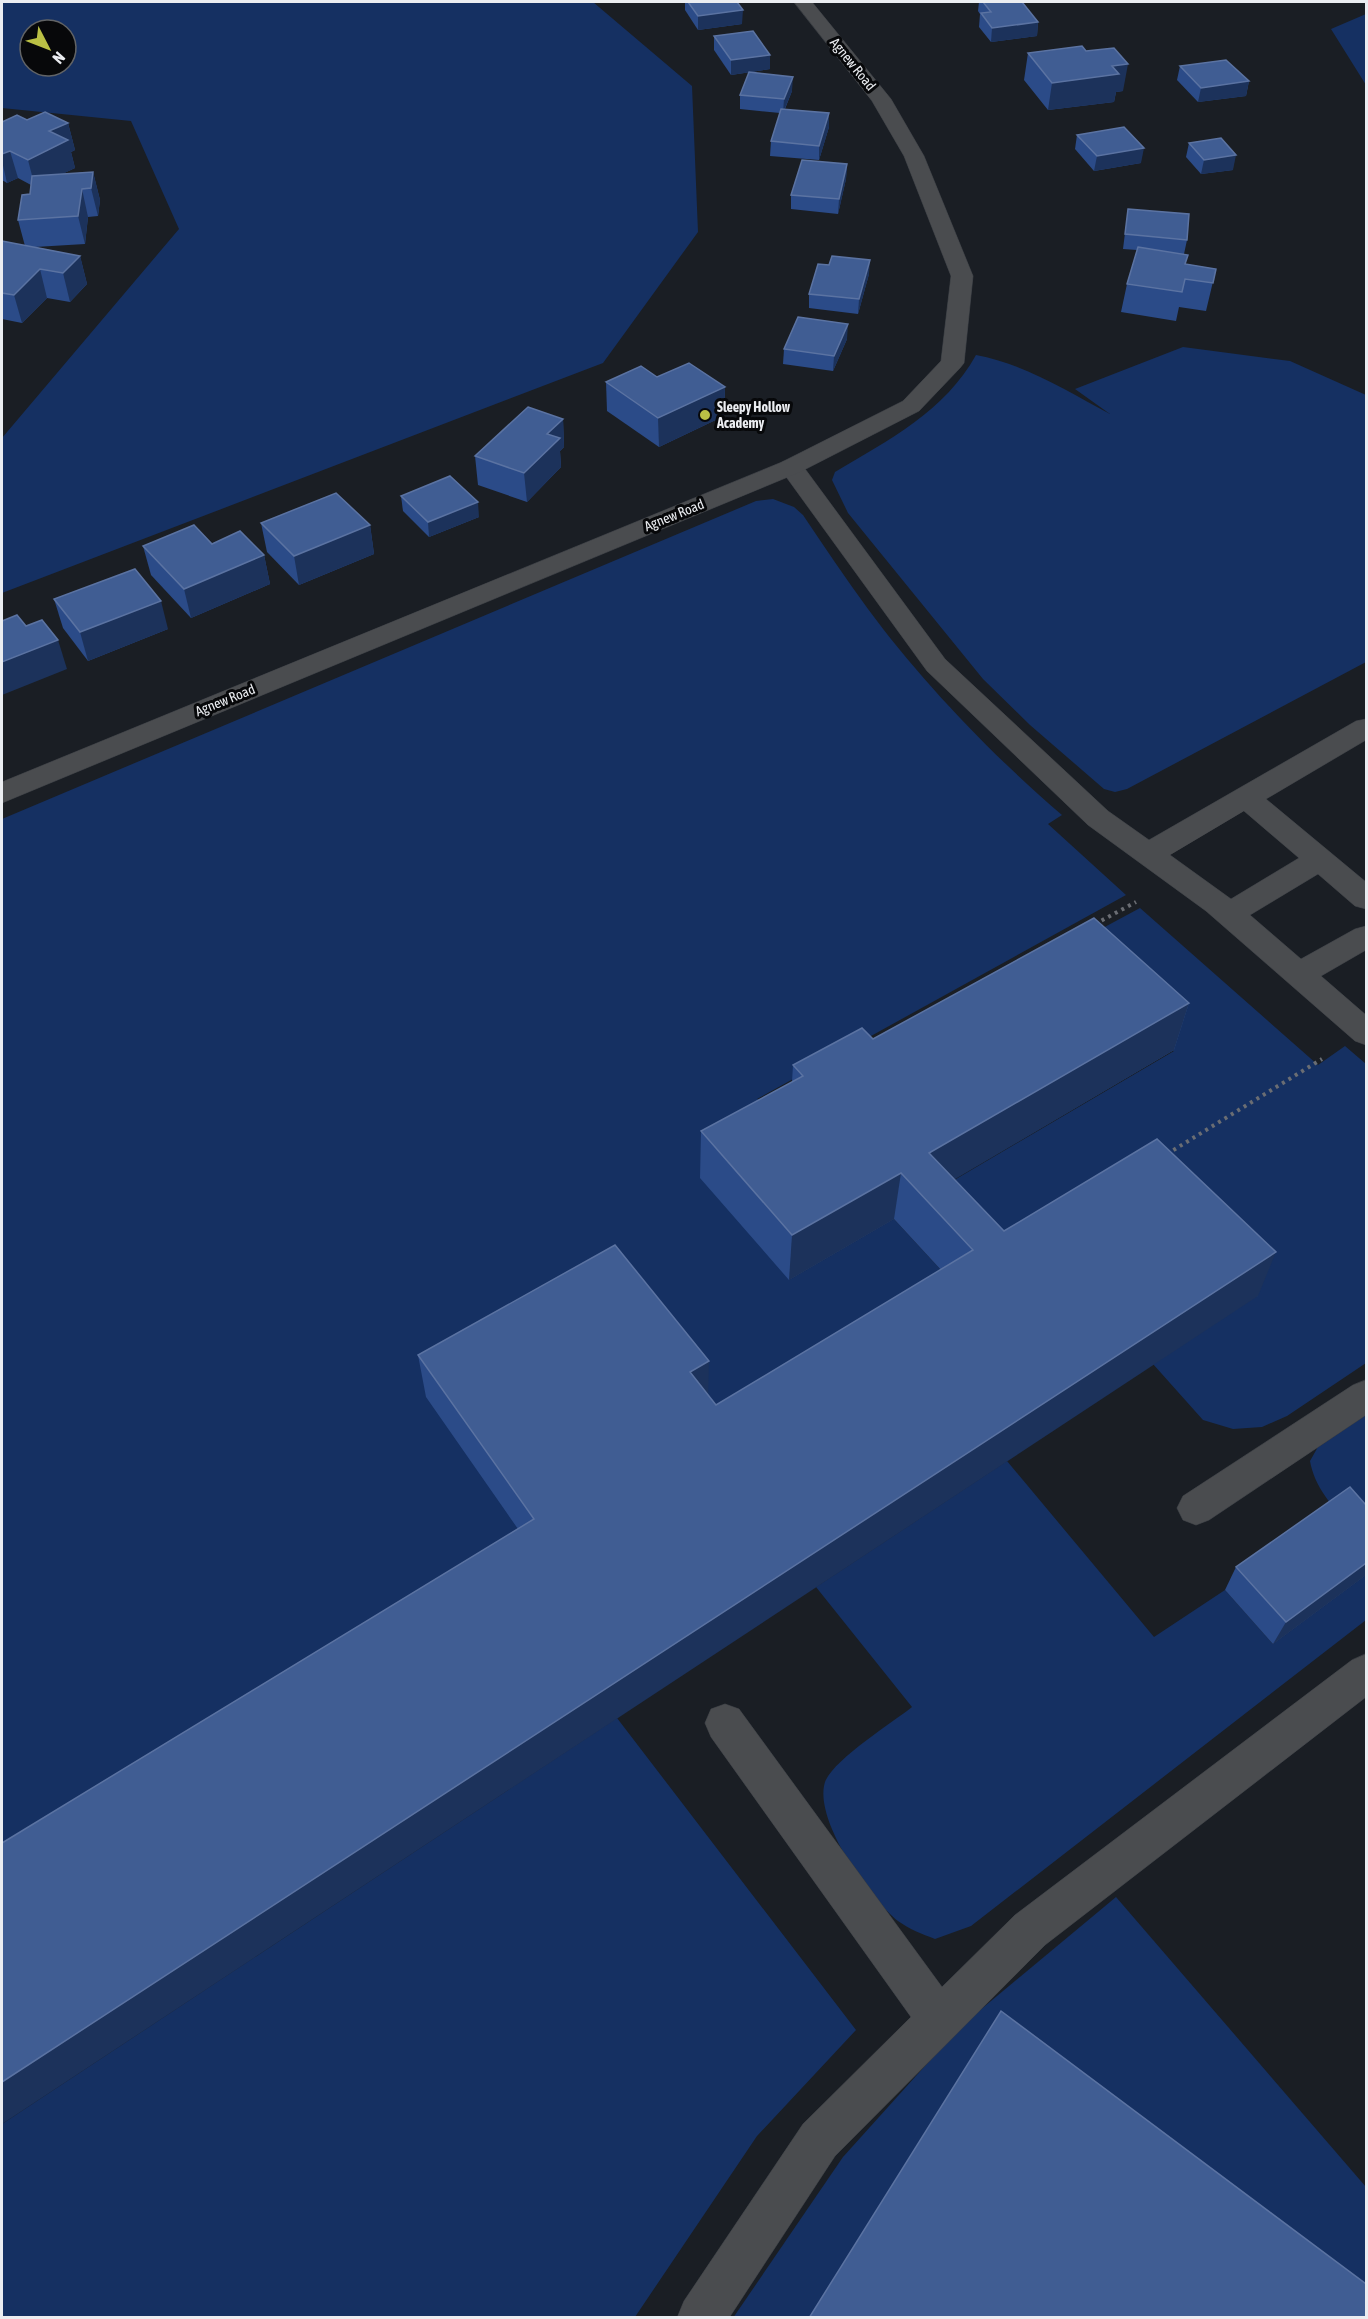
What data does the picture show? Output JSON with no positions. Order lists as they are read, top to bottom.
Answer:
{
  "streets": {
    "street": ["Agnew Road"]
  },
  "places": ["Sleepy Hollow Academy"],
  "north": "bottom right"
}
